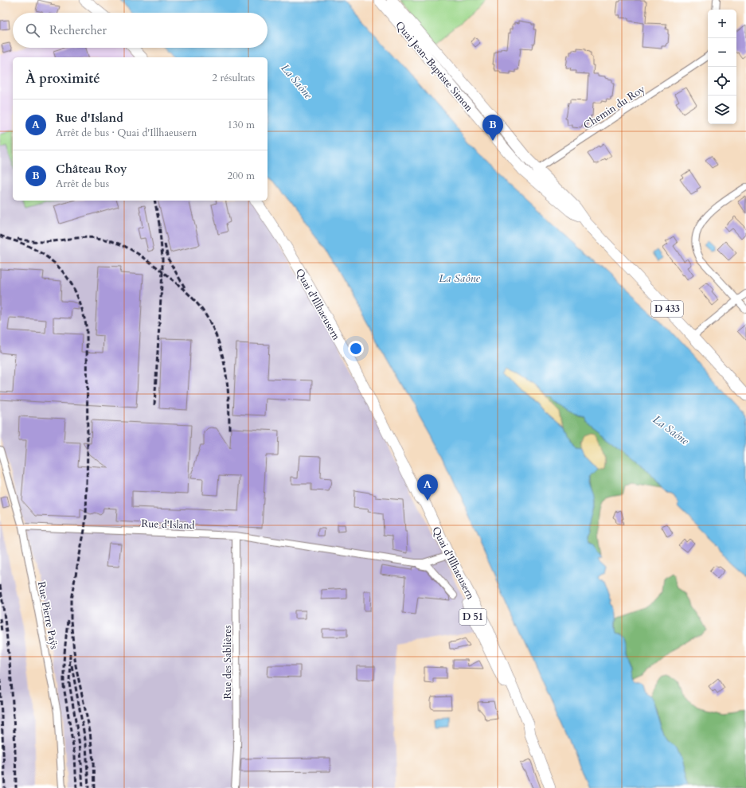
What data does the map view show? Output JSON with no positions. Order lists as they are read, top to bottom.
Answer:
{
  "streets": {
    "main road": [
      "Quai Jean-Baptiste Simon",
      "Quai d'Illhaeusern",
      "D 433",
      "D 51"
    ],
    "street": [
      "Chemin du Roy",
      "Rue d'Island",
      "Rue Pierre Paÿs",
      "Rue des Sablières"
    ]
  },
  "crossings": [
    ["Quai Jean-Baptiste Simon", "Chemin du Roy"],
    ["Quai d'Illhaeusern", "Rue d'Island"],
    ["Rue d'Island", "Rue Pierre Paÿs"],
    ["Rue d'Island", "Rue des Sablières"]
  ],
  "water": ["La Saône"],
  "page": {
    "map_buttons": ["+", "−"],
    "search": "Rechercher",
    "heading": ["À proximité", "2 résultats"],
    "list": [
      {
        "mark": "A",
        "name": "Rue d'Island",
        "note": "Arrêt de bus · Quai d'Illhaeusern",
        "value": "130 m"
      },
      {
        "mark": "B",
        "name": "Château Roy",
        "note": "Arrêt de bus",
        "value": "200 m"
      }
    ],
    "pins": ["B", "A"]
  }
}
